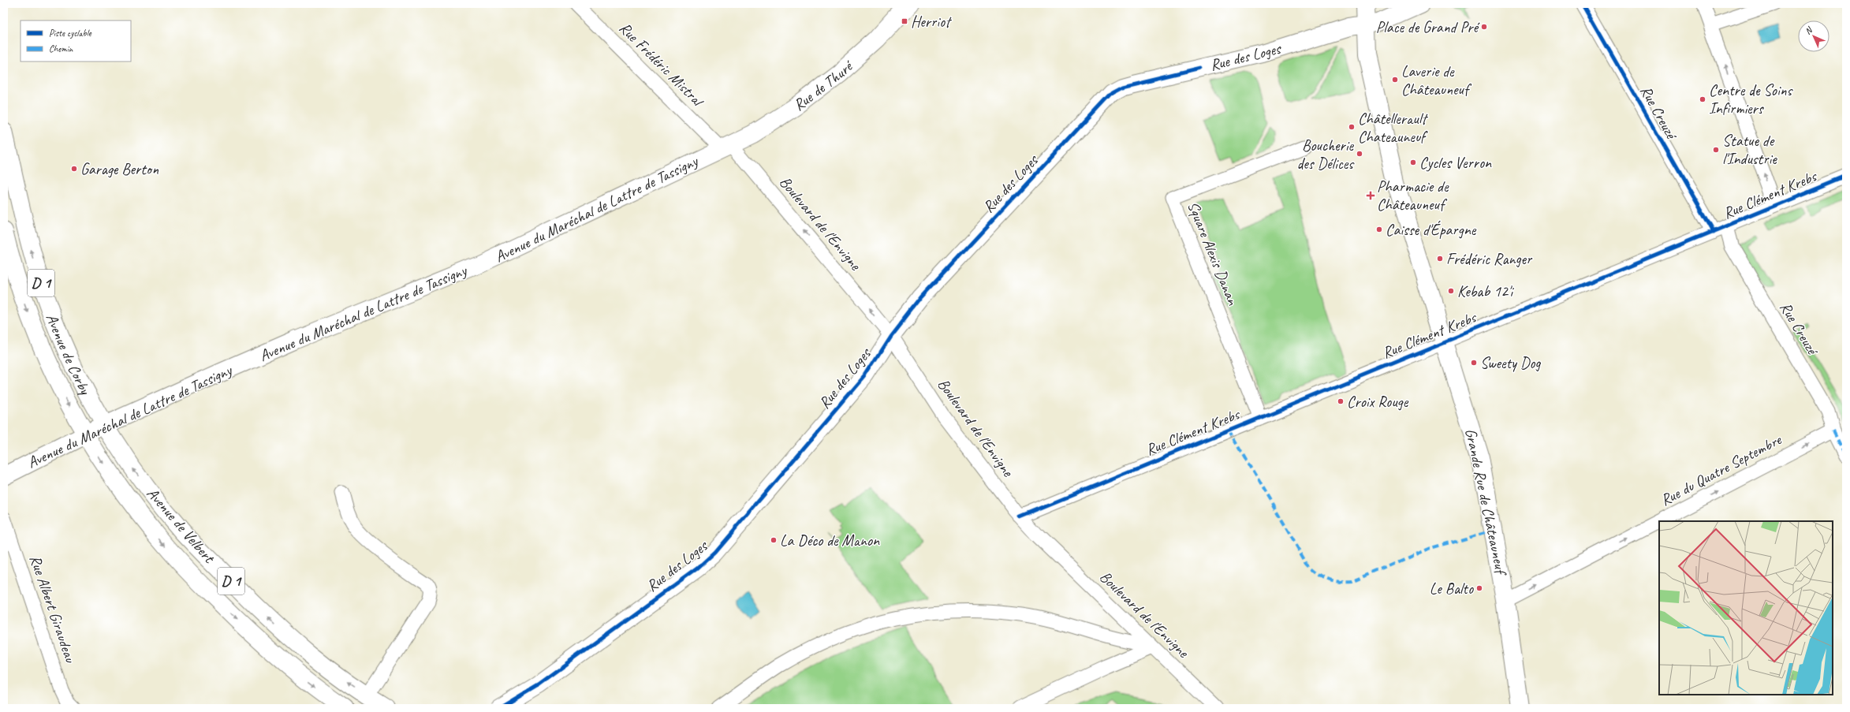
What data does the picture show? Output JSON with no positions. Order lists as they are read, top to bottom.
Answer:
{
  "streets": {
    "main road": [
      "Rue des Loges",
      "Rue de Thuré",
      "Avenue du Maréchal de Lattre de Tassigny",
      "D 1",
      "Avenue de Corby",
      "Grande Rue de Châteauneuf",
      "Avenue de Velbert"
    ],
    "street": [
      "Rue Frédéric Mistral",
      "Rue Creuzé",
      "Rue Clément Krebs",
      "Boulevard de l'Envigne",
      "Square Alexis Danan",
      "Rue du Quatre Septembre",
      "Rue Albert Giraudeau"
    ]
  },
  "crossings": [
    ["Rue des Loges", "Boulevard de l'Envigne"],
    ["Rue des Loges", "Grande Rue de Châteauneuf"],
    ["Rue Frédéric Mistral", "Rue de Thuré"],
    ["Rue Frédéric Mistral", "Avenue du Maréchal de Lattre de Tassigny"],
    ["Rue Frédéric Mistral", "Boulevard de l'Envigne"],
    ["Rue de Thuré", "Avenue du Maréchal de Lattre de Tassigny"],
    ["Rue de Thuré", "Boulevard de l'Envigne"],
    ["Rue Creuzé", "Rue Clément Krebs"],
    ["Rue Creuzé", "Rue du Quatre Septembre"],
    ["Rue Clément Krebs", "Boulevard de l'Envigne"],
    ["Rue Clément Krebs", "Square Alexis Danan"],
    ["Rue Clément Krebs", "Grande Rue de Châteauneuf"],
    ["Avenue du Maréchal de Lattre de Tassigny", "Boulevard de l'Envigne"],
    ["Avenue du Maréchal de Lattre de Tassigny", "Avenue de Corby"],
    ["Avenue du Maréchal de Lattre de Tassigny", "Avenue de Velbert"],
    ["Avenue de Corby", "Avenue de Velbert"],
    ["Rue du Quatre Septembre", "Grande Rue de Châteauneuf"]
  ],
  "one_way": ["Rue du Quatre Septembre"],
  "places": {
    "transit": ["Herriot"],
    "other": [
      "Place de Grand Pré",
      "Laverie de Châteauneuf",
      "Centre de Soins Infirmiers",
      "Châtellerault Chateauneuf",
      "Statue de l'Industrie",
      "Boucherie des Délices",
      "Cycles Verron",
      "Garage Berton",
      "Caisse d'Épargne",
      "Frédéric Ranger",
      "Kebab 12'i",
      "Sweety Dog",
      "Croix Rouge",
      "La Déco de Manon",
      "Le Balto"
    ],
    "health": ["Pharmacie de Châteauneuf"]
  },
  "legend": ["Piste cyclable", "Chemin"],
  "north": "top left"
}
